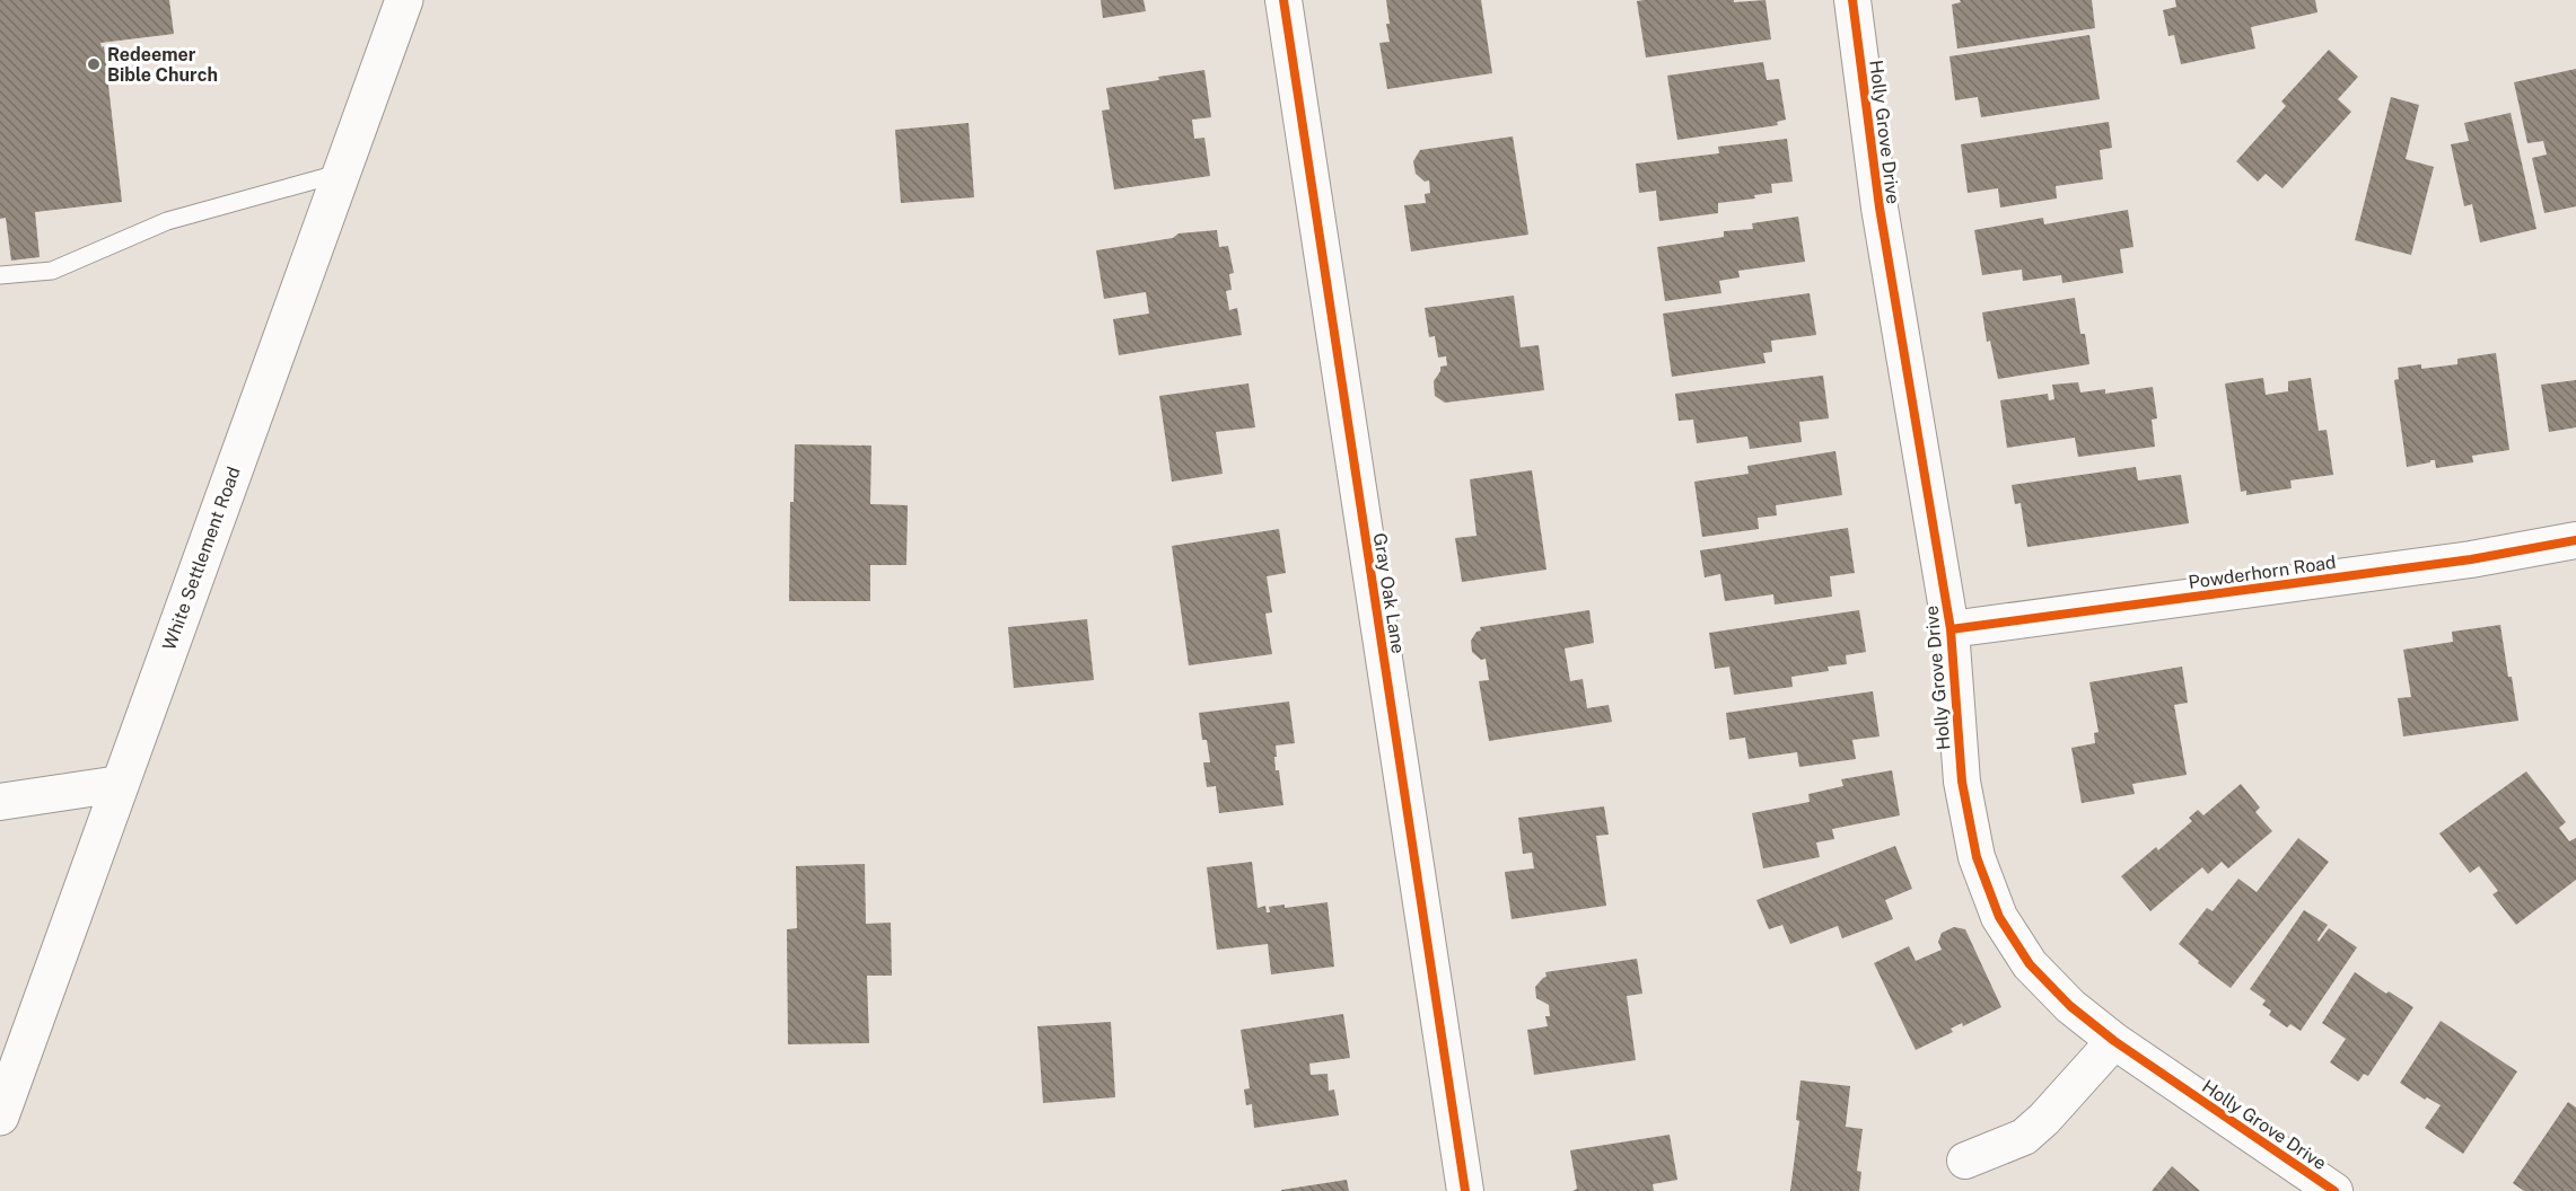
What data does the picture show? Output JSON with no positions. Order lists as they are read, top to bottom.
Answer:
{
  "streets": {
    "main road": ["White Settlement Road"],
    "street": ["Holly Grove Drive", "Powderhorn Road", "Gray Oak Lane"]
  },
  "crossings": [
    ["Holly Grove Drive", "Powderhorn Road"]
  ],
  "places": ["Redeemer Bible Church"]
}
